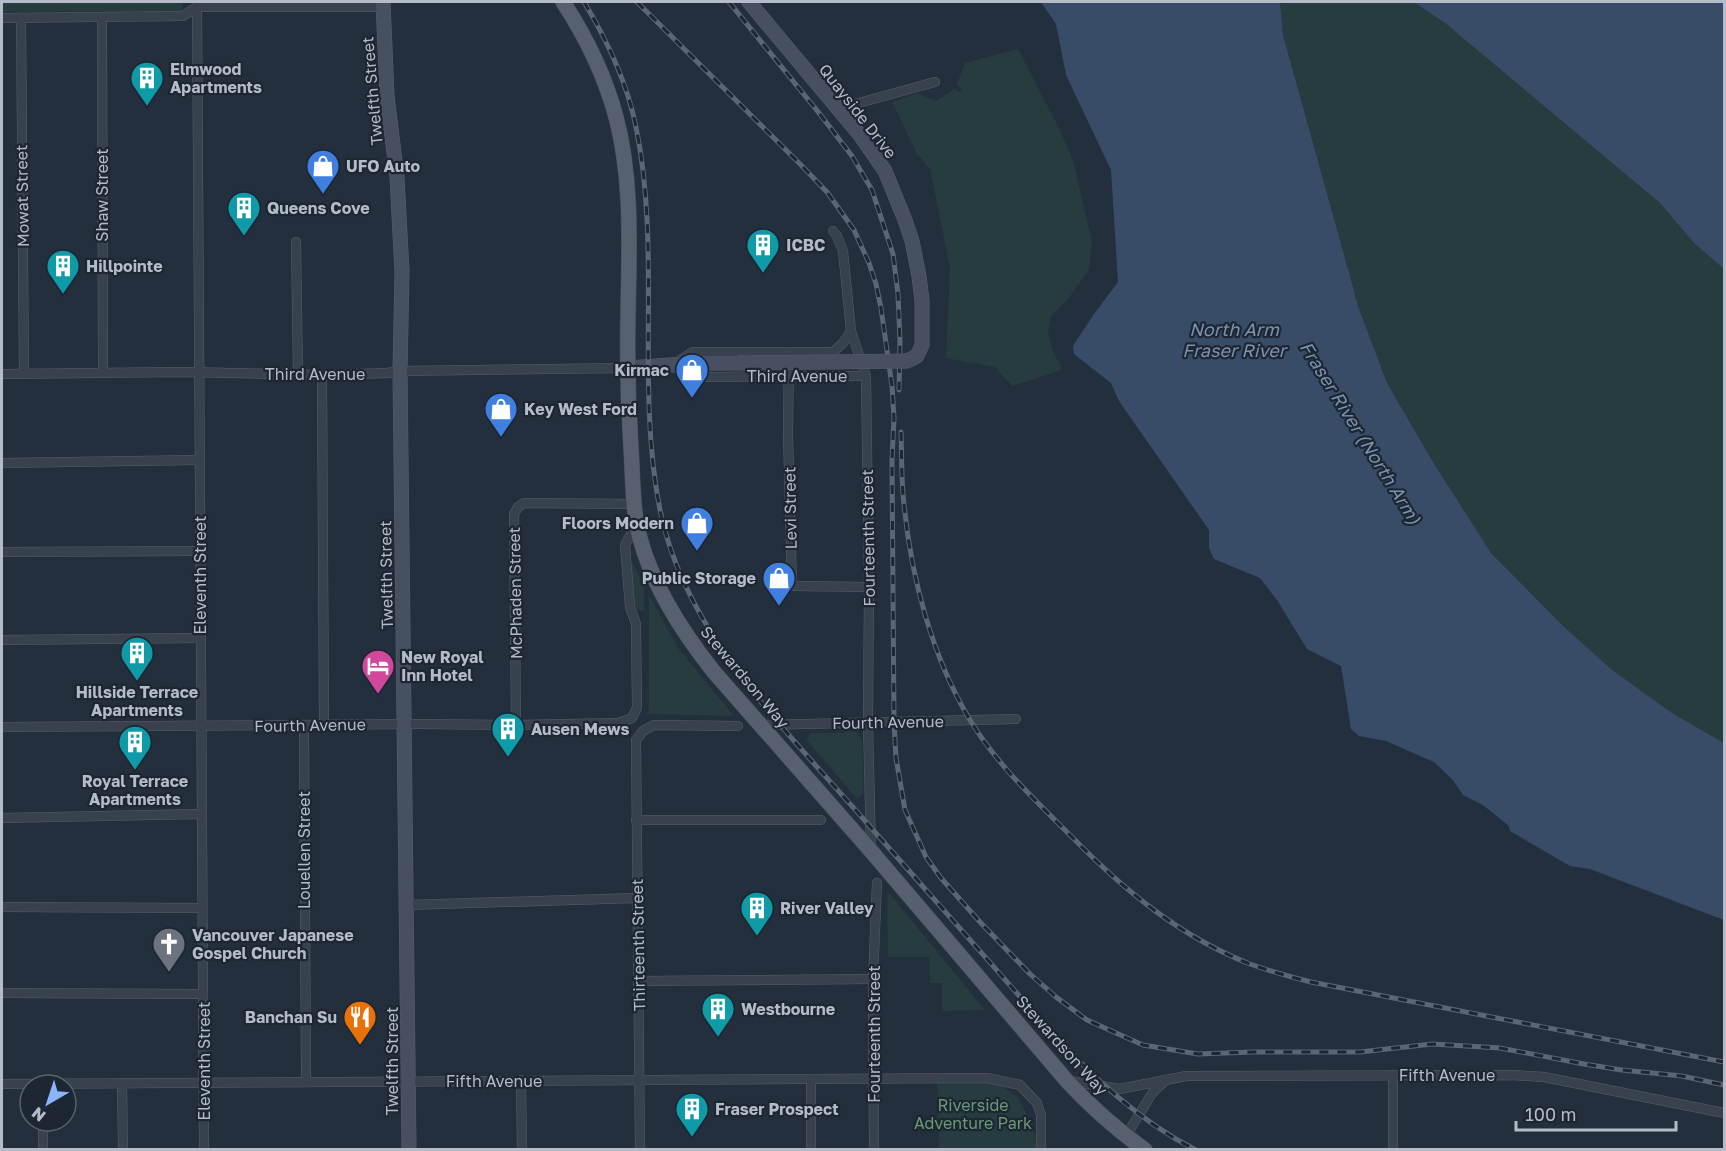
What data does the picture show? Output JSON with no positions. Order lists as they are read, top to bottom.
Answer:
{
  "streets": {
    "main road": ["Stewardson Way"],
    "street": [
      "Twelfth Street",
      "Quayside Drive",
      "Shaw Street",
      "Mowat Street",
      "Third Avenue",
      "Levi Street",
      "Fourteenth Street",
      "Eleventh Street",
      "McPhaden Street",
      "Fourth Avenue",
      "Louellen Street",
      "Thirteenth Street",
      "Fifth Avenue"
    ]
  },
  "crossings": [
    ["Twelfth Street", "Third Avenue"],
    ["Twelfth Street", "Fourth Avenue"],
    ["Twelfth Street", "Fifth Avenue"],
    ["Quayside Drive", "Third Avenue"],
    ["Quayside Drive", "Stewardson Way"],
    ["Shaw Street", "Third Avenue"],
    ["Mowat Street", "Third Avenue"],
    ["Third Avenue", "Levi Street"],
    ["Third Avenue", "Fourteenth Street"],
    ["Third Avenue", "Eleventh Street"],
    ["Third Avenue", "Stewardson Way"],
    ["Levi Street", "Fourteenth Street"],
    ["Fourteenth Street", "Stewardson Way"],
    ["Fourteenth Street", "Fourth Avenue"],
    ["Fourteenth Street", "Fifth Avenue"],
    ["Eleventh Street", "Fourth Avenue"],
    ["Eleventh Street", "Fifth Avenue"],
    ["McPhaden Street", "Stewardson Way"],
    ["McPhaden Street", "Fourth Avenue"],
    ["Stewardson Way", "Fourth Avenue"],
    ["Stewardson Way", "Fifth Avenue"],
    ["Fourth Avenue", "Louellen Street"],
    ["Louellen Street", "Fifth Avenue"],
    ["Thirteenth Street", "Fifth Avenue"]
  ],
  "water": ["North Arm Fraser River", "Fraser River (North Arm)"],
  "parks": ["Riverside Adventure Park"],
  "places": {
    "building": [
      "Elmwood Apartments",
      "Queens Cove",
      "ICBC",
      "Hillpointe",
      "Hillside Terrace Apartments",
      "Ausen Mews",
      "Royal Terrace Apartments",
      "River Valley",
      "Westbourne",
      "Fraser Prospect"
    ],
    "shop": [
      "UFO Auto",
      "Kirmac",
      "Key West Ford",
      "Floors Modern",
      "Public Storage"
    ],
    "hotel": ["New Royal Inn Hotel"],
    "church": ["Vancouver Japanese Gospel Church"],
    "restaurant": ["Banchan Su"]
  },
  "scale_bar": "100 m",
  "north": "bottom left"
}
